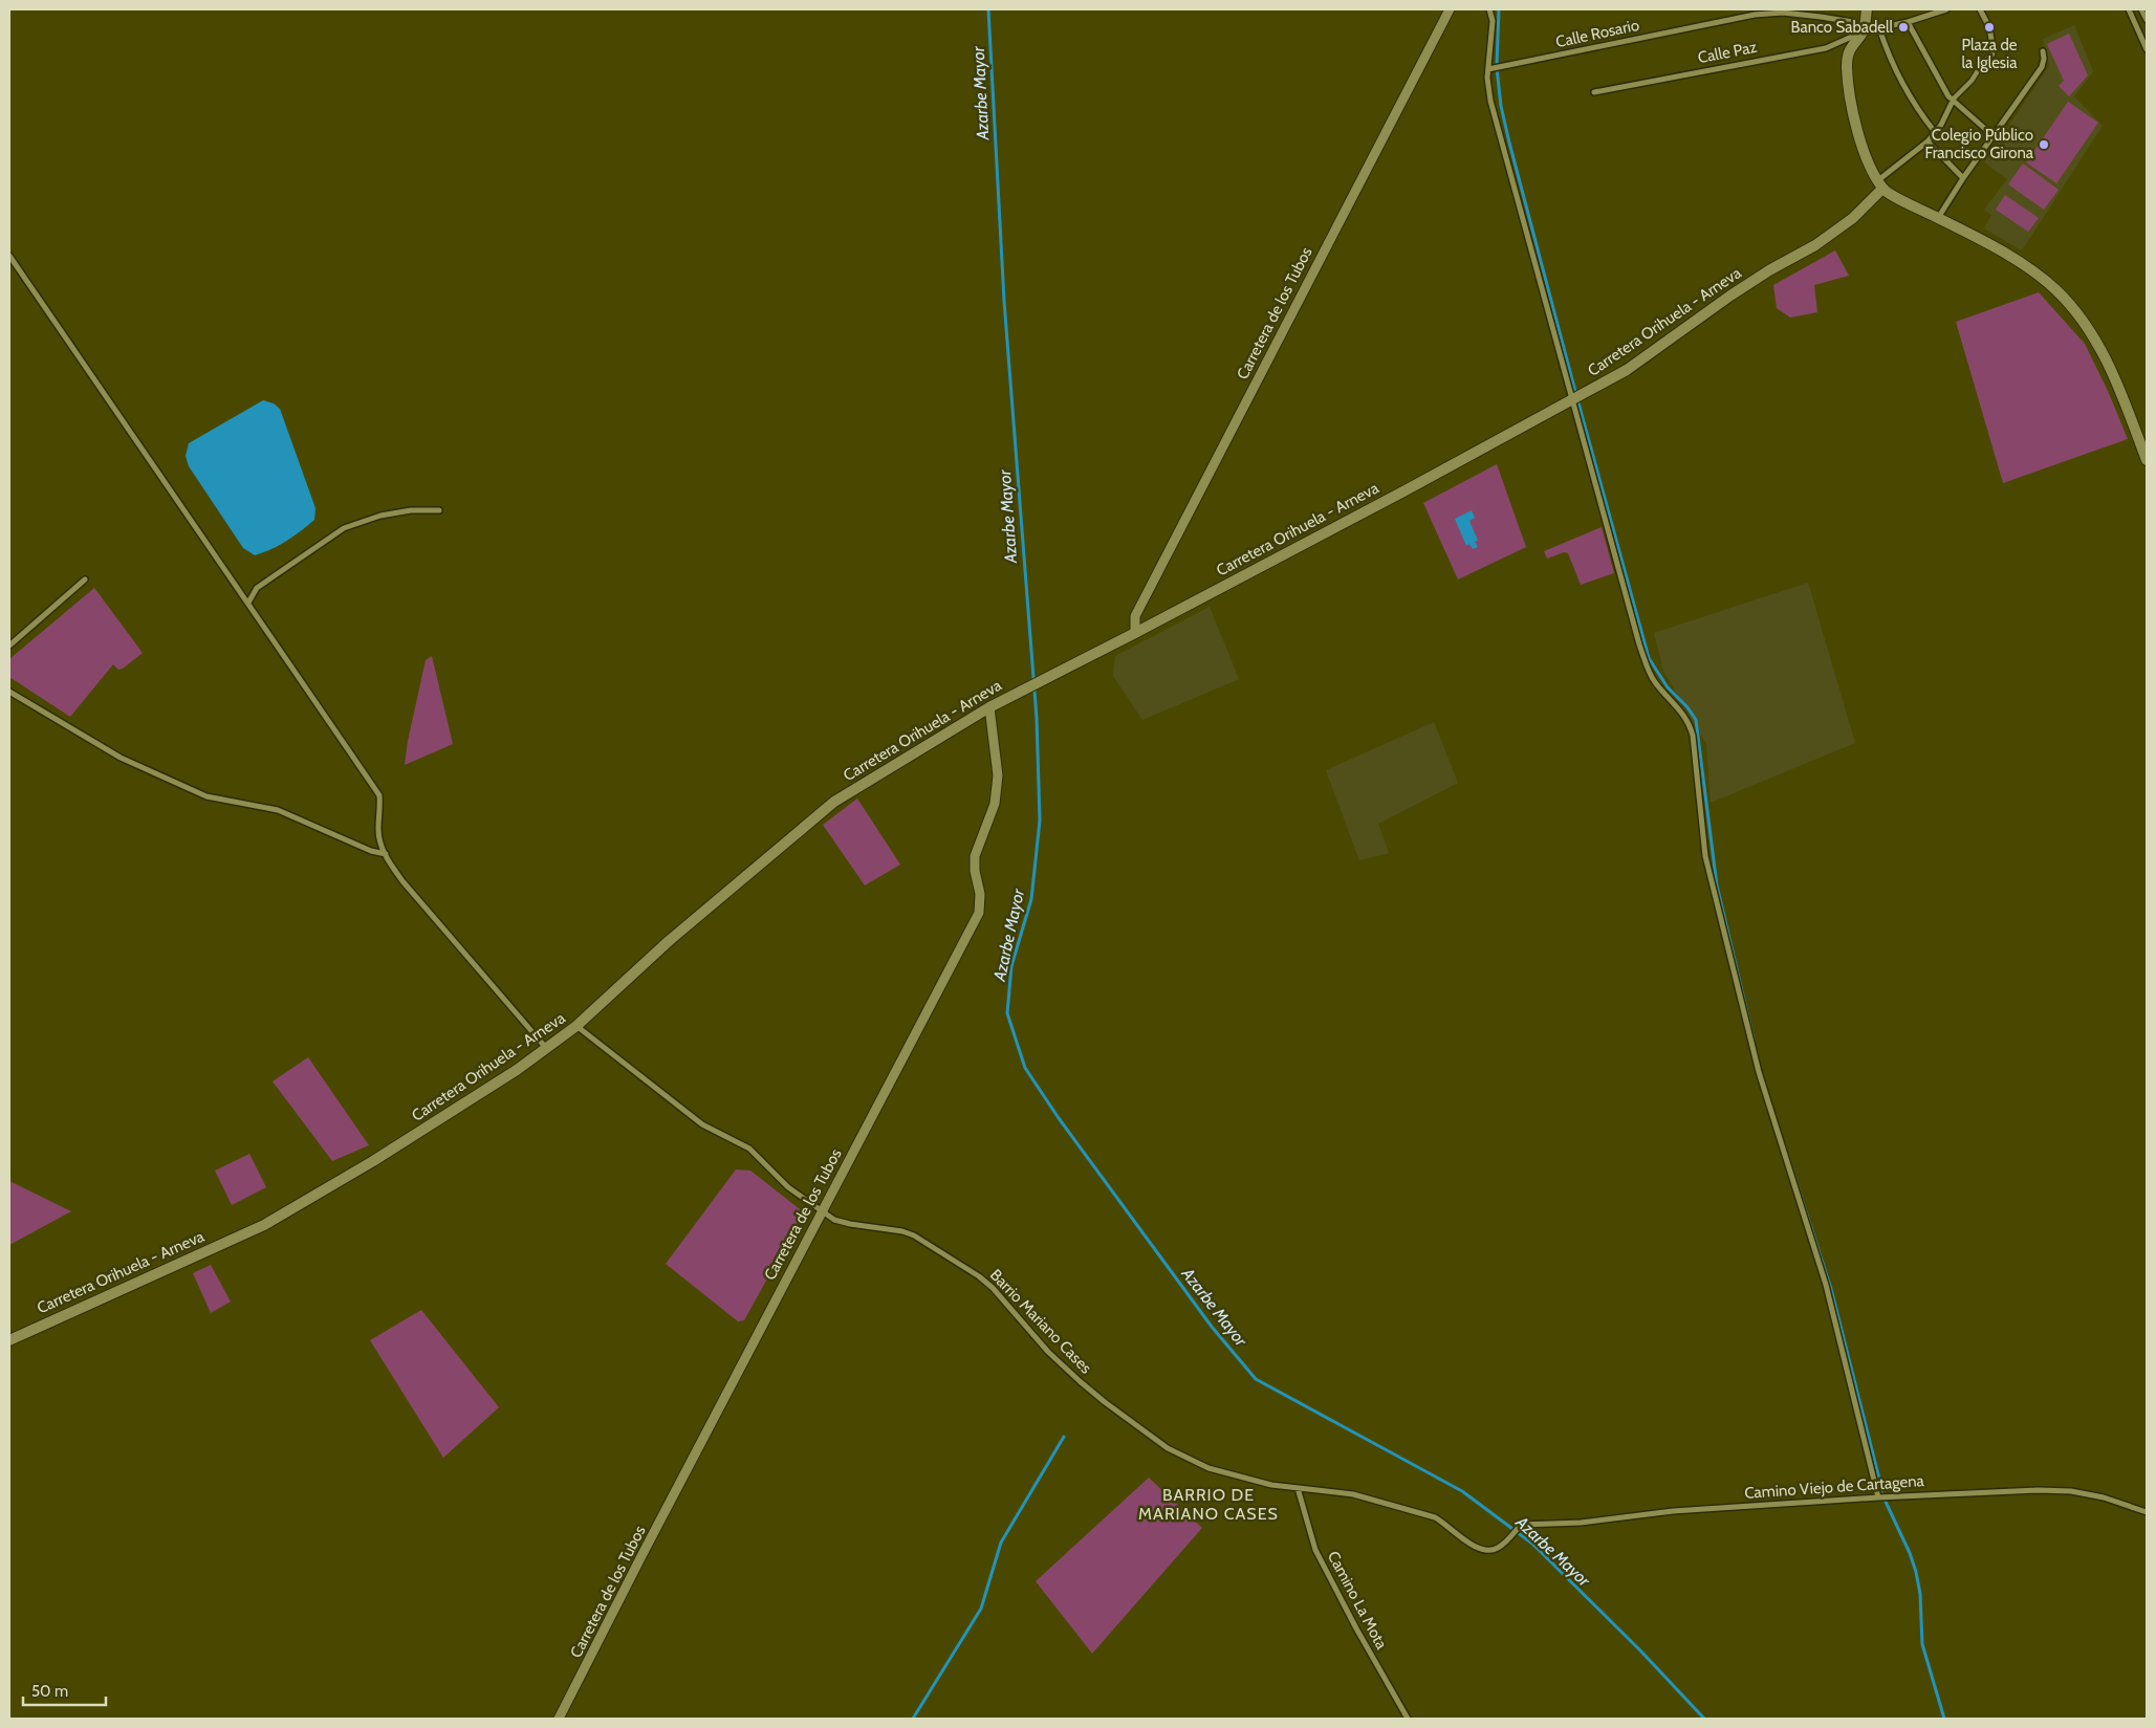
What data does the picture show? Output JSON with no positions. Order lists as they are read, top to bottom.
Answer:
{
  "streets": {
    "main road": ["Carretera Orihuela - Arneva"],
    "street": [
      "Calle Rosario",
      "Calle Paz",
      "Carretera de los Tubos",
      "Barrio Mariano Cases",
      "Camino Viejo de Cartagena",
      "Camino La Mota"
    ]
  },
  "crossings": [
    ["Calle Rosario", "Calle Paz"],
    ["Carretera de los Tubos", "Carretera Orihuela - Arneva"],
    ["Carretera de los Tubos", "Barrio Mariano Cases"],
    ["Carretera Orihuela - Arneva", "Barrio Mariano Cases"],
    ["Barrio Mariano Cases", "Camino Viejo de Cartagena"],
    ["Barrio Mariano Cases", "Camino La Mota"]
  ],
  "districts": ["BARRIO DE MARIANO CASES"],
  "water": ["Azarbe Mayor"],
  "places": ["Banco Sabadell", "Plaza de la Iglesia", "Colegio Público Francisco Girona"],
  "scale_bar": "50 m"
}
